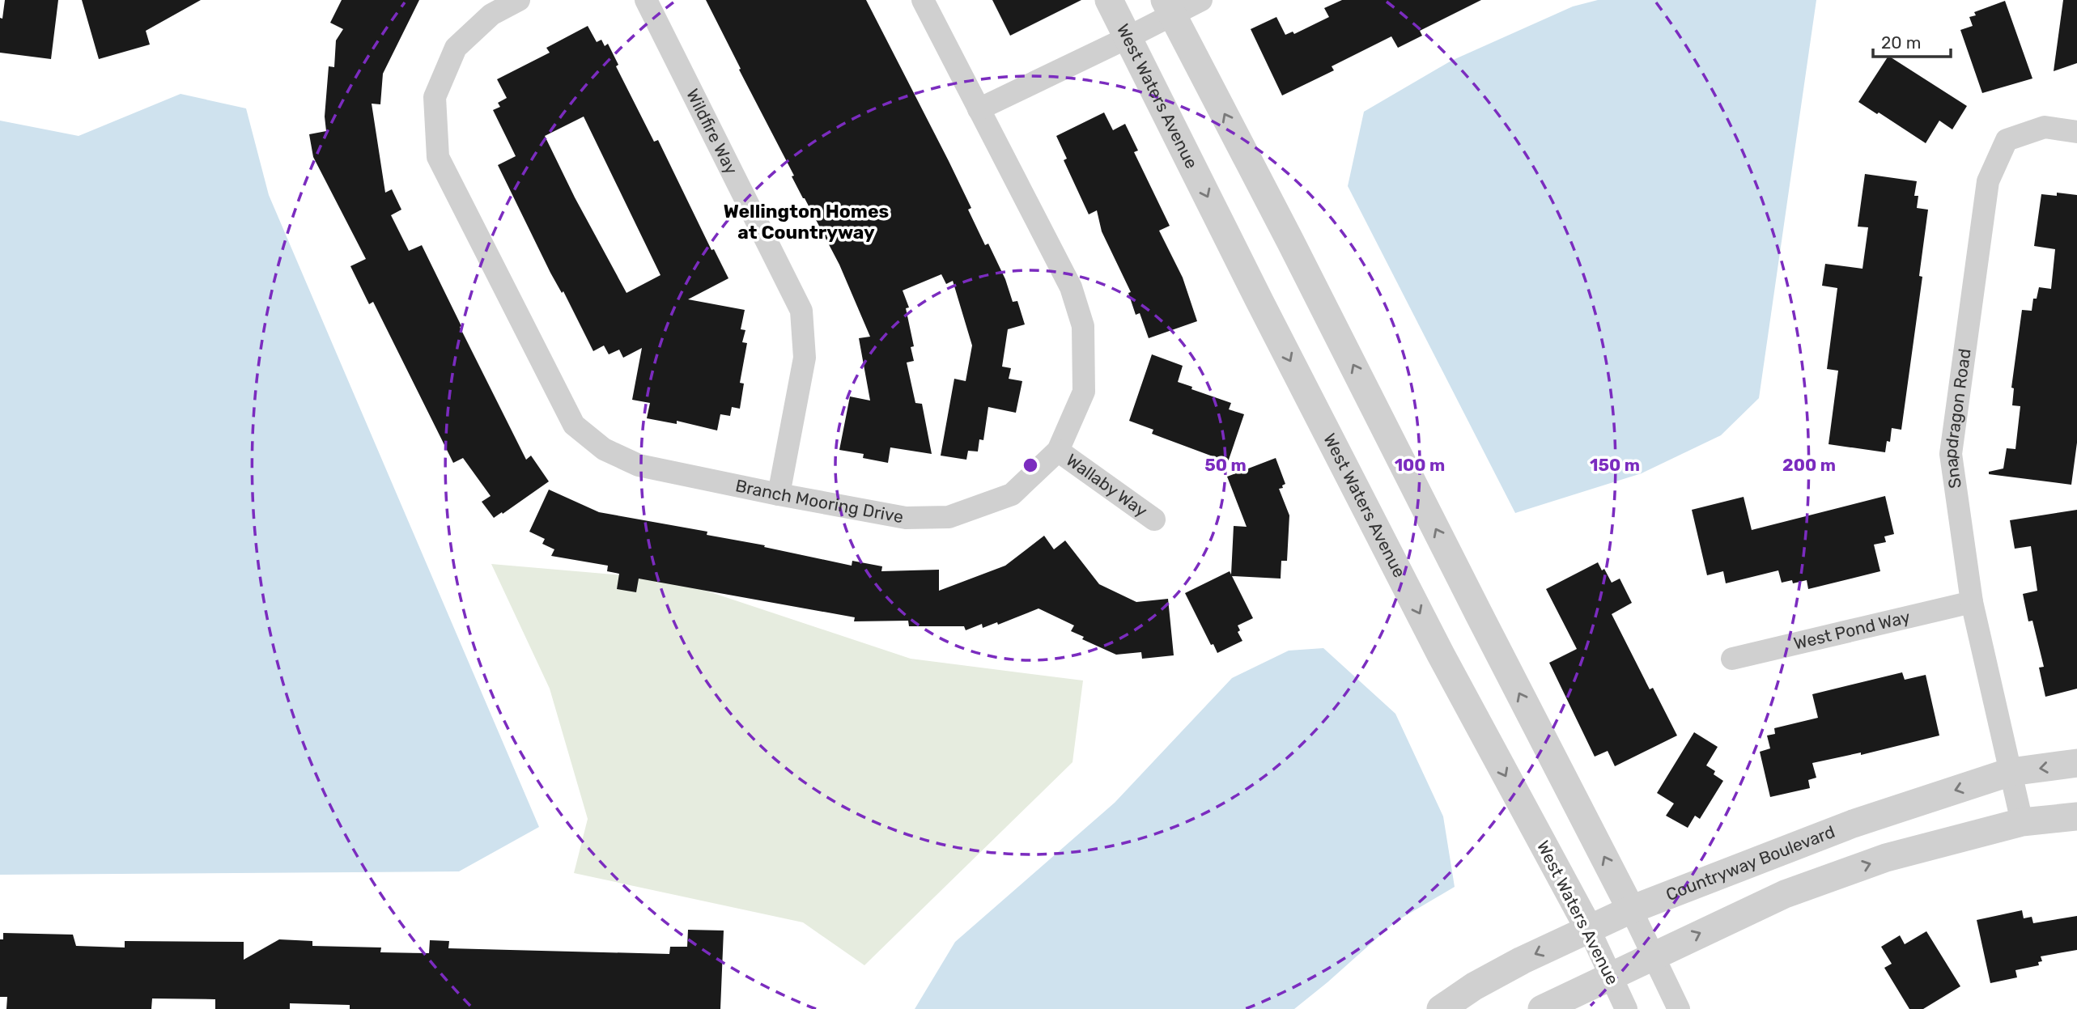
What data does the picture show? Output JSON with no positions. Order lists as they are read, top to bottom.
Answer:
{
  "streets": {
    "street": [
      "West Waters Avenue",
      "Wildfire Way",
      "Snapdragon Road",
      "Wallaby Way",
      "Branch Mooring Drive",
      "West Pond Way",
      "Countryway Boulevard"
    ]
  },
  "crossings": [
    ["West Waters Avenue", "Countryway Boulevard"],
    ["Wildfire Way", "Branch Mooring Drive"],
    ["Snapdragon Road", "West Pond Way"],
    ["Snapdragon Road", "Countryway Boulevard"],
    ["Wallaby Way", "Branch Mooring Drive"]
  ],
  "districts": ["Wellington Homes at Countryway"],
  "scale_bar": "20 m",
  "rings": [
    "50 m",
    "100 m",
    "150 m",
    "200 m"
  ]
}
